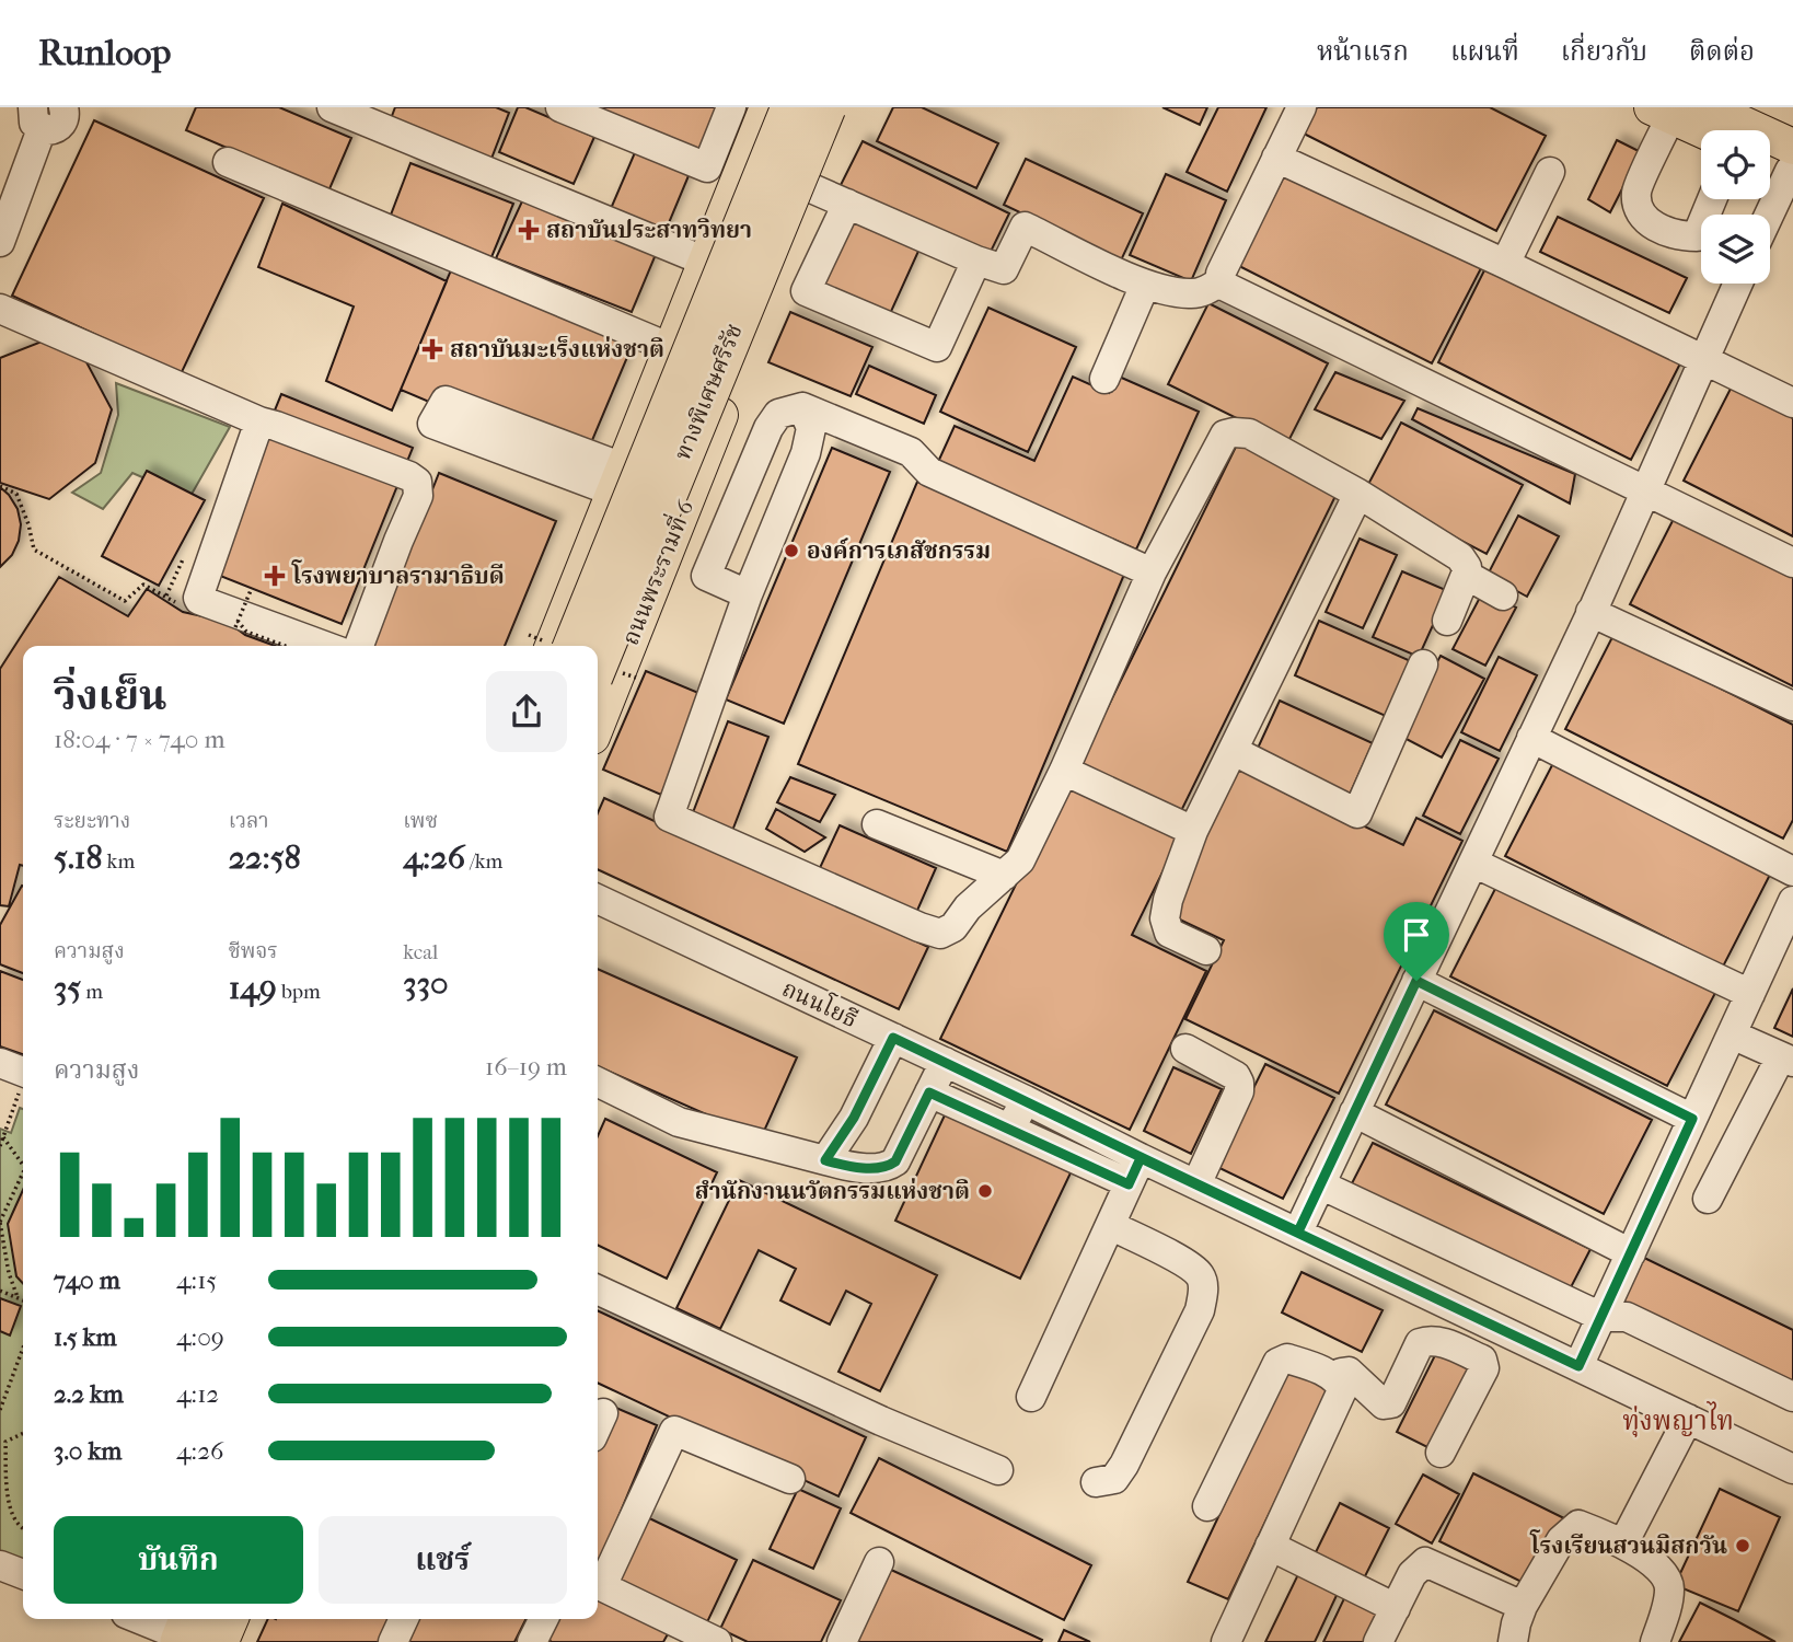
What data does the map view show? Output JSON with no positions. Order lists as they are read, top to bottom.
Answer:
{
  "streets": {
    "highway": ["ทางพิเศษศรีรัช"],
    "main road": ["ถนนพระรามที่ 6"],
    "street": ["ถนนโยธี"]
  },
  "districts": ["ทุ่งพญาไท"],
  "places": {
    "health": ["สถาบันประสาทวิทยา", "สถาบันมะเร็งแห่งชาติ", "โรงพยาบาลรามาธิบดี"],
    "other": ["องค์การเภสัชกรรม", "สำนักงานนวัตกรรมแห่งชาติ", "โรงเรียนสวนมิสกวัน"]
  },
  "page": {
    "header": "Runloop",
    "nav": [
      "หน้าแรก",
      "แผนที่",
      "เกี่ยวกับ",
      "ติดต่อ"
    ],
    "heading": ["วิ่งเย็น", "18:04 · 7 × 740 m"],
    "stats": [
      ["ระยะทาง", "5.18 km"],
      ["เวลา", "22:58"],
      ["เพซ", "4:26 /km"],
      ["ความสูง", "35 m"],
      ["ชีพจร", "149 bpm"],
      ["kcal", "330"]
    ],
    "chart": ["ความสูง", "16–19 m"],
    "list": [
      {
        "name": "740 m",
        "note": "4:15"
      },
      {
        "name": "1.5 km",
        "note": "4:09"
      },
      {
        "name": "2.2 km",
        "note": "4:12"
      },
      {
        "name": "3.0 km",
        "note": "4:26"
      }
    ],
    "buttons": ["บันทึก", "แชร์"]
  }
}
